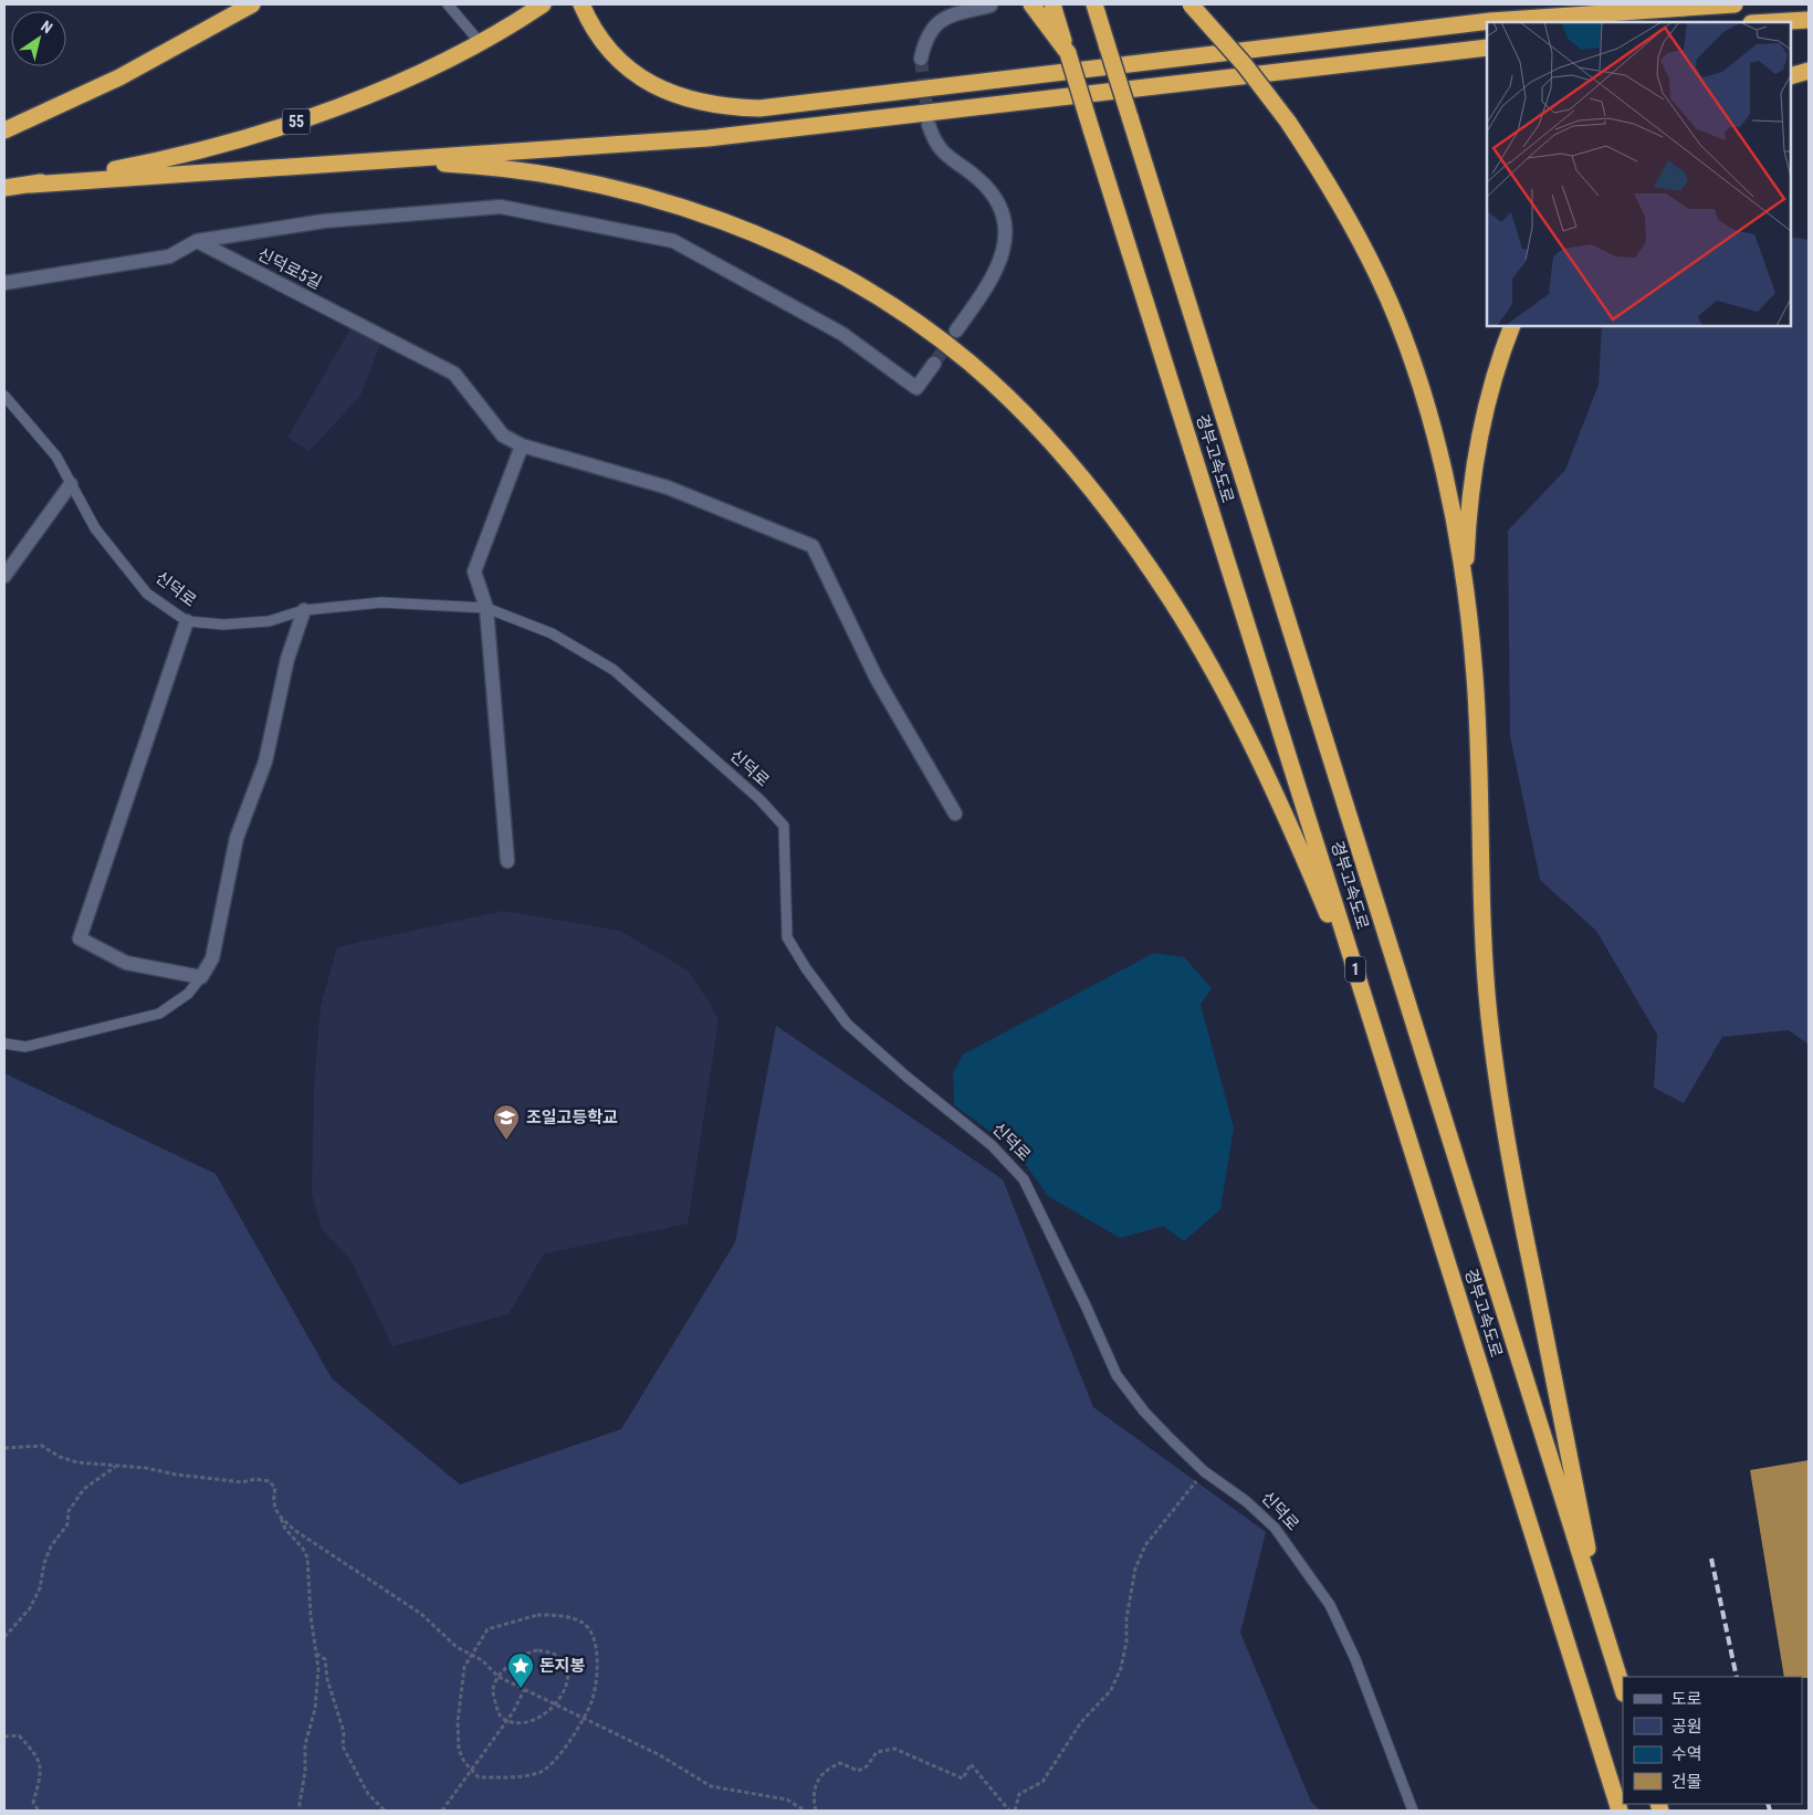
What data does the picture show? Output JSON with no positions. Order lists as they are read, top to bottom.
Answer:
{
  "streets": {
    "highway": ["55", "경부고속도로", "1"],
    "street": ["신덕로5길"],
    "lane": ["신덕로"]
  },
  "places": {
    "school or university": ["조일고등학교"],
    "place": ["돈지봉"]
  },
  "legend": [
    "도로",
    "공원",
    "수역",
    "건물"
  ],
  "north": "top right"
}
